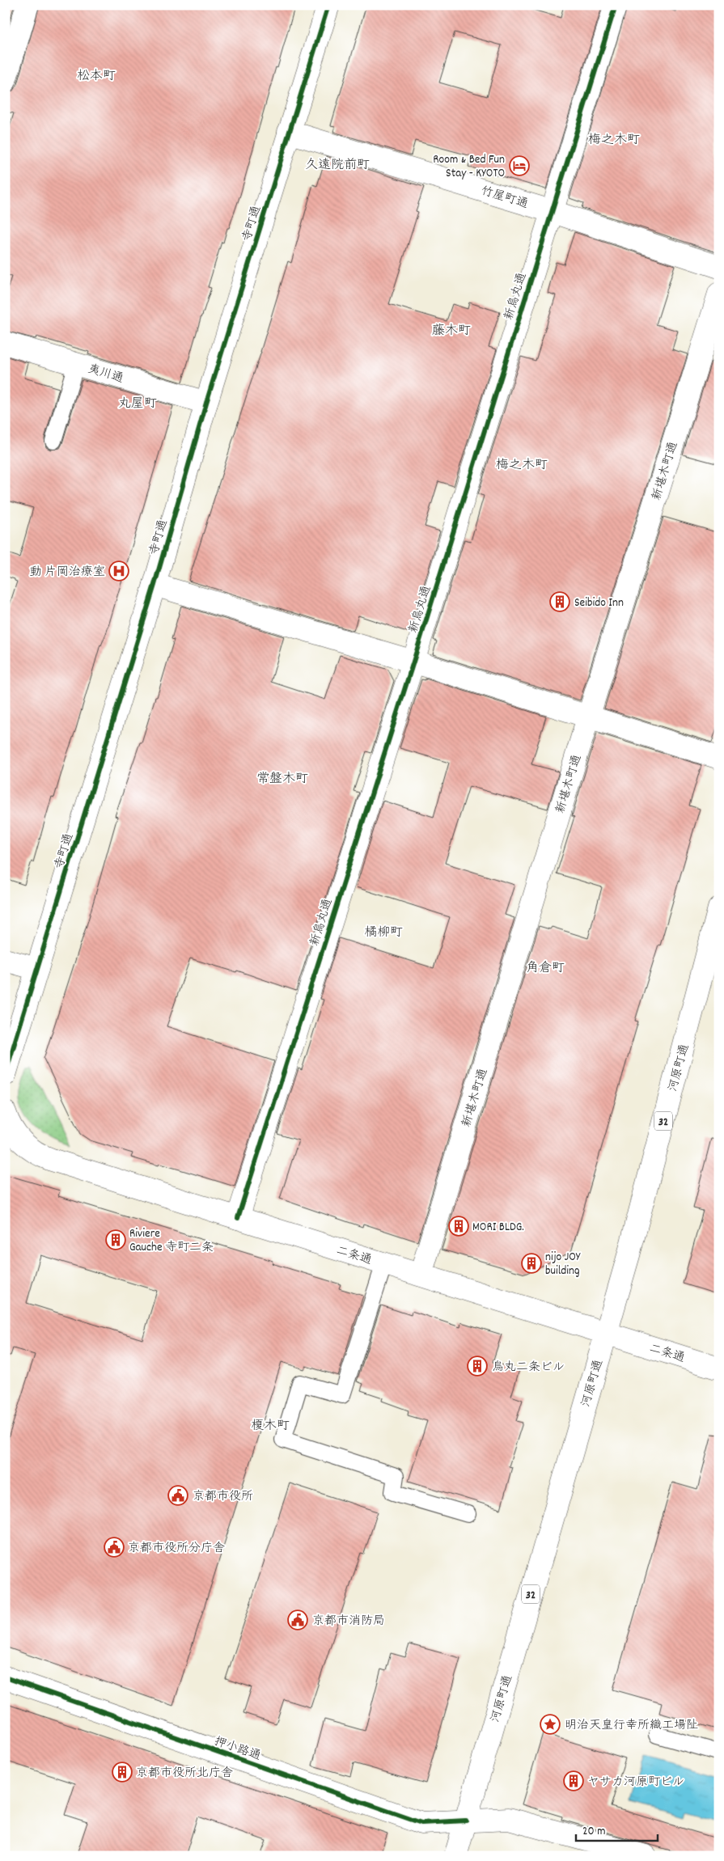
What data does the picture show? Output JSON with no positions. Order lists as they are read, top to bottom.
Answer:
{
  "streets": {
    "street": [
      "竹屋町通",
      "寺町通",
      "新烏丸通",
      "夷川通",
      "新堪木町通",
      "河原町通",
      "32",
      "二条通",
      "押小路通"
    ]
  },
  "crossings": [
    ["竹屋町通", "寺町通"],
    ["竹屋町通", "新烏丸通"],
    ["寺町通", "夷川通"],
    ["新烏丸通", "二条通"],
    ["新堪木町通", "二条通"],
    ["河原町通", "二条通"],
    ["河原町通", "押小路通"]
  ],
  "districts": [
    "松本町",
    "梅之木町",
    "久遠院前町",
    "藤木町",
    "丸屋町",
    "梅之木町",
    "常盤木町",
    "橘柳町",
    "角倉町",
    "榎木町"
  ],
  "places": {
    "hotel": ["Room & Bed Fun Stay - KYOTO"],
    "hospital": ["動 片岡治療室"],
    "building": [
      "Seibido Inn",
      "MORI BLDG.",
      "Riviere Gauche 寺町二条",
      "nijo JOY building",
      "烏丸二条ビル",
      "京都市役所北庁舎",
      "ヤサカ河原町ビル"
    ],
    "public building": ["京都市役所", "京都市役所分庁舎", "京都市消防局"],
    "place": ["明治天皇行幸所織工場阯"]
  },
  "scale_bar": "20 m"
}
